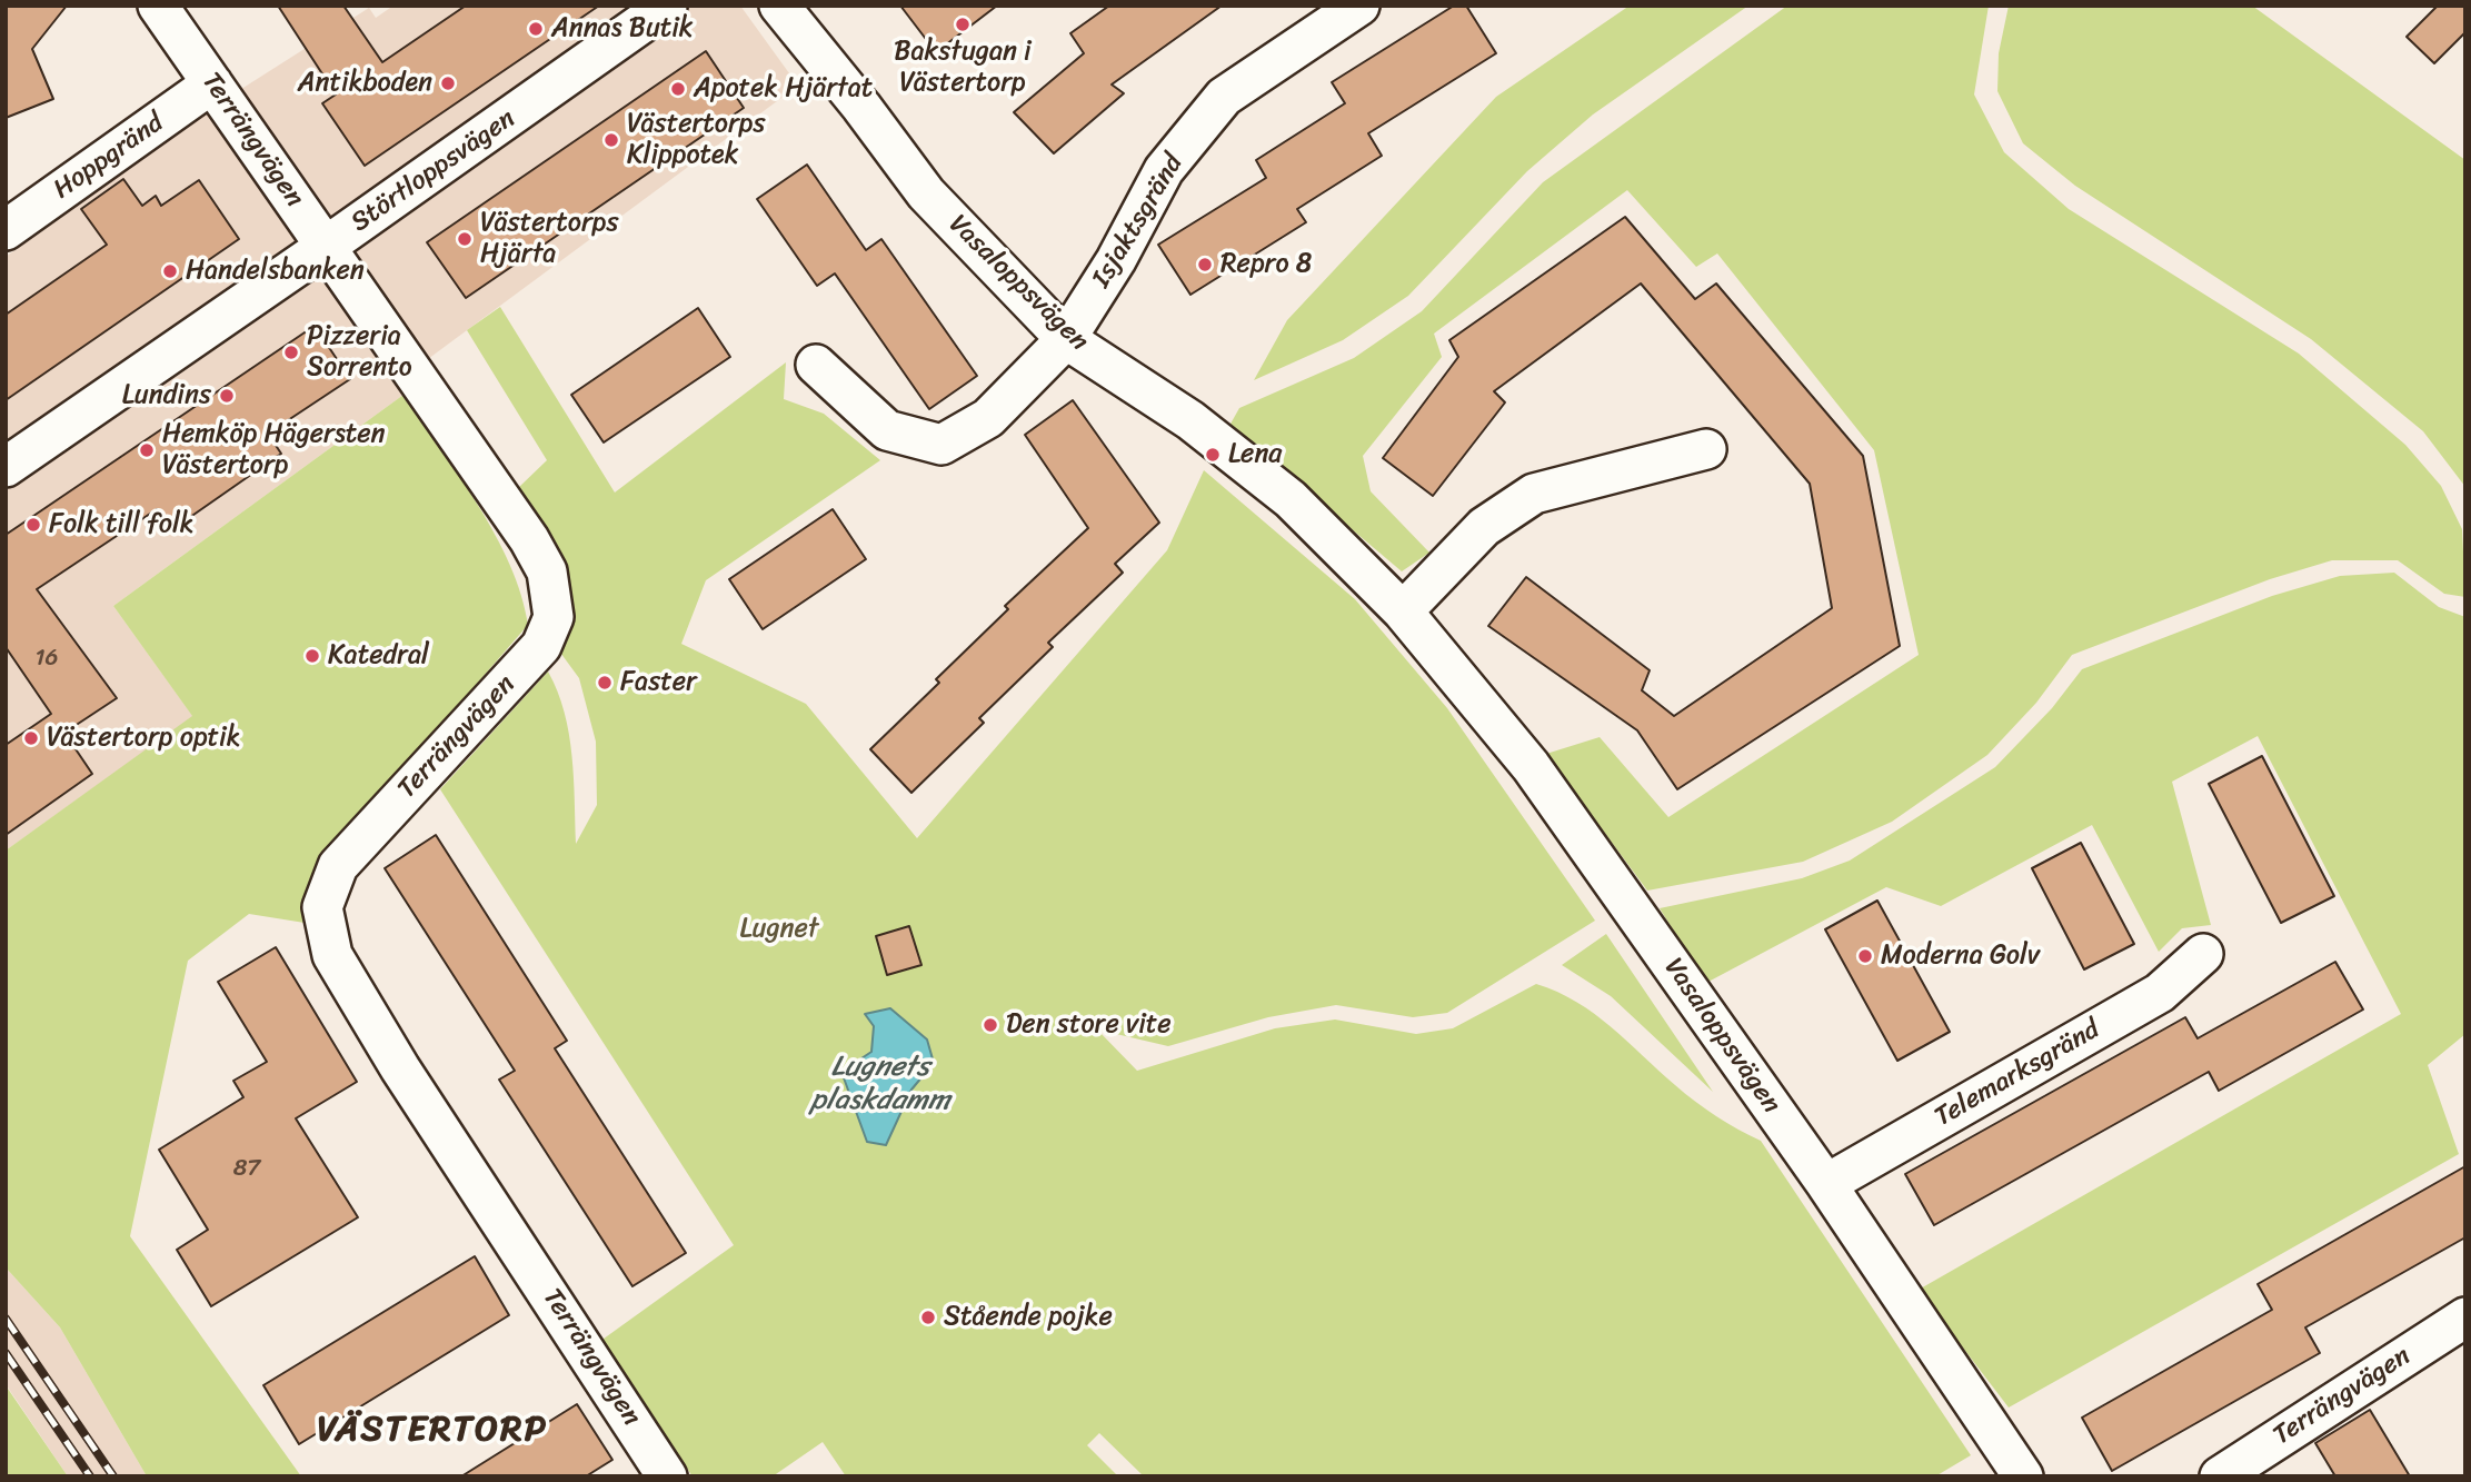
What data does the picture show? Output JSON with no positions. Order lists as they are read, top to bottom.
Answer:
{
  "streets": {
    "street": [
      "Terrängvägen",
      "Hoppgränd",
      "Störtloppsvägen",
      "Isjaktsgränd",
      "Vasaloppsvägen",
      "Telemarksgränd"
    ]
  },
  "crossings": [
    ["Terrängvägen", "Hoppgränd"],
    ["Terrängvägen", "Störtloppsvägen"],
    ["Isjaktsgränd", "Vasaloppsvägen"],
    ["Vasaloppsvägen", "Telemarksgränd"]
  ],
  "districts": ["VÄSTERTORP"],
  "water": ["Lugnets plaskdamm"],
  "parks": ["Lugnet"],
  "places": [
    "Bakstugan i Västertorp",
    "Annas Butik",
    "Antikboden",
    "Apotek Hjärtat",
    "Västertorps Klippotek",
    "Västertorps Hjärta",
    "Repro 8",
    "Handelsbanken",
    "Pizzeria Sorrento",
    "Lundins",
    "Hemköp Hägersten Västertorp",
    "Lena",
    "Folk till folk",
    "Katedral",
    "Faster",
    "Västertorp optik",
    "Moderna Golv",
    "Den store vite",
    "Stående pojke"
  ],
  "house_numbers": ["16", "87"]
}
